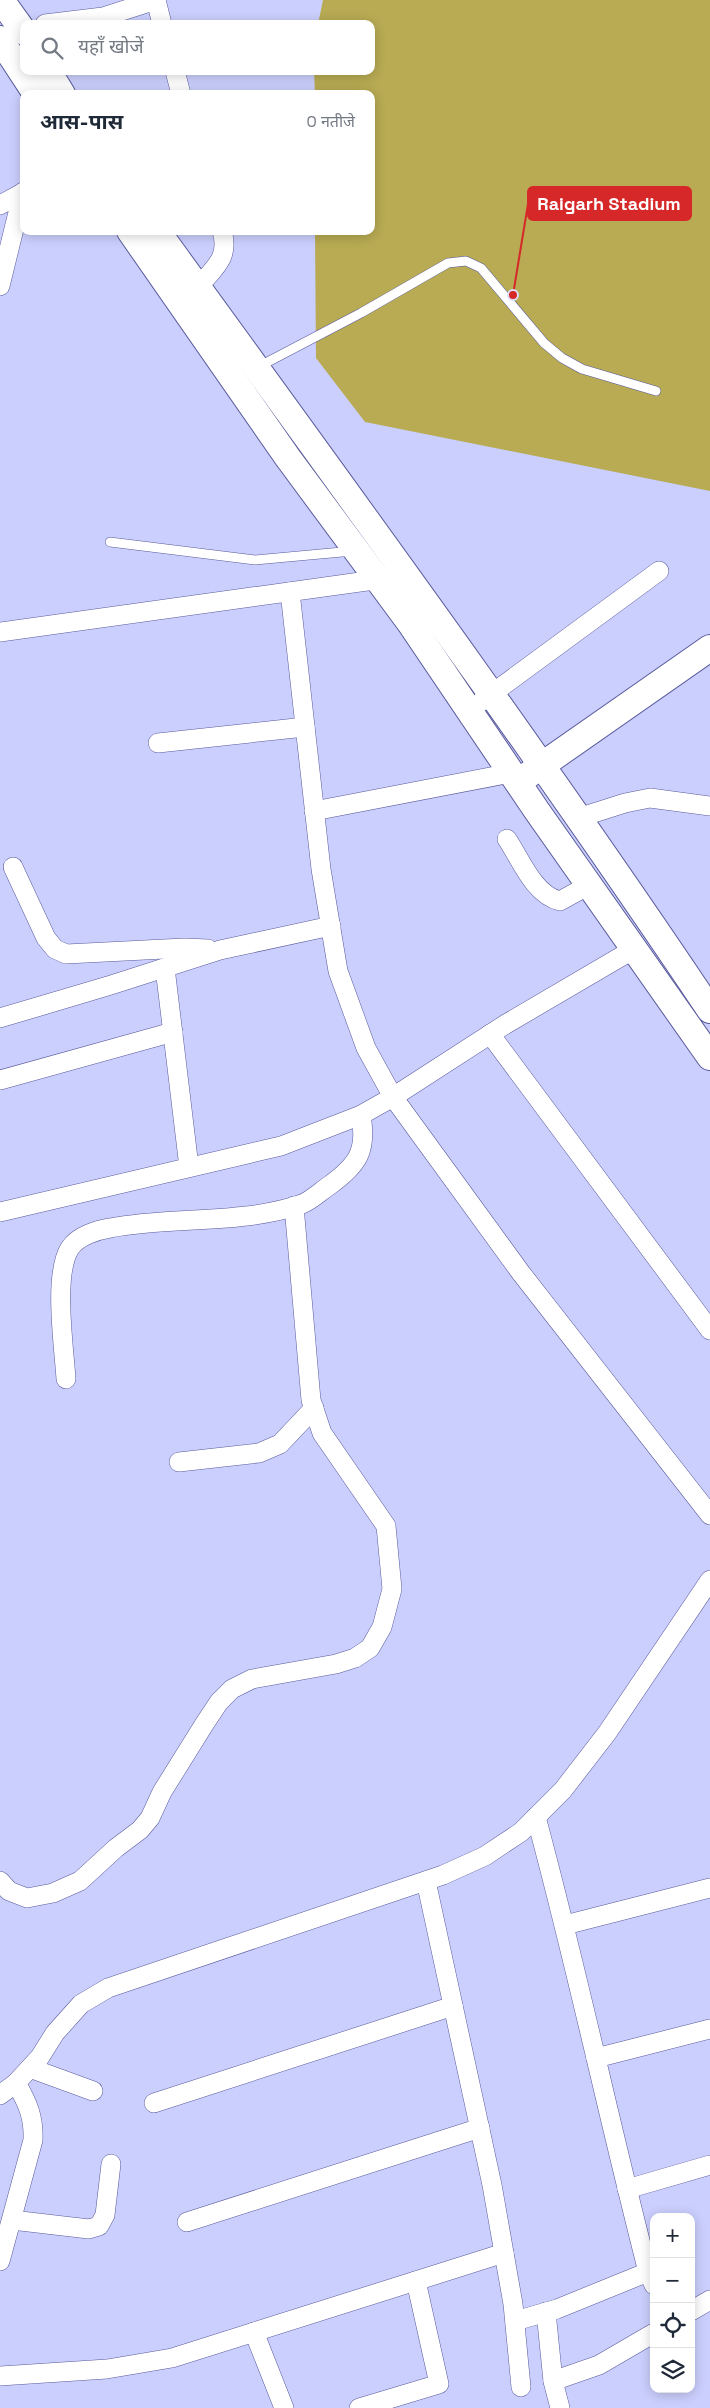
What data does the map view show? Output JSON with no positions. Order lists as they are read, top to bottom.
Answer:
{
  "places": ["Raigarh Stadium"],
  "page": {
    "search": "यहाँ खोजें",
    "heading": ["आस-पास", "0 नतीजे"],
    "map_buttons": ["+", "−"]
  }
}
